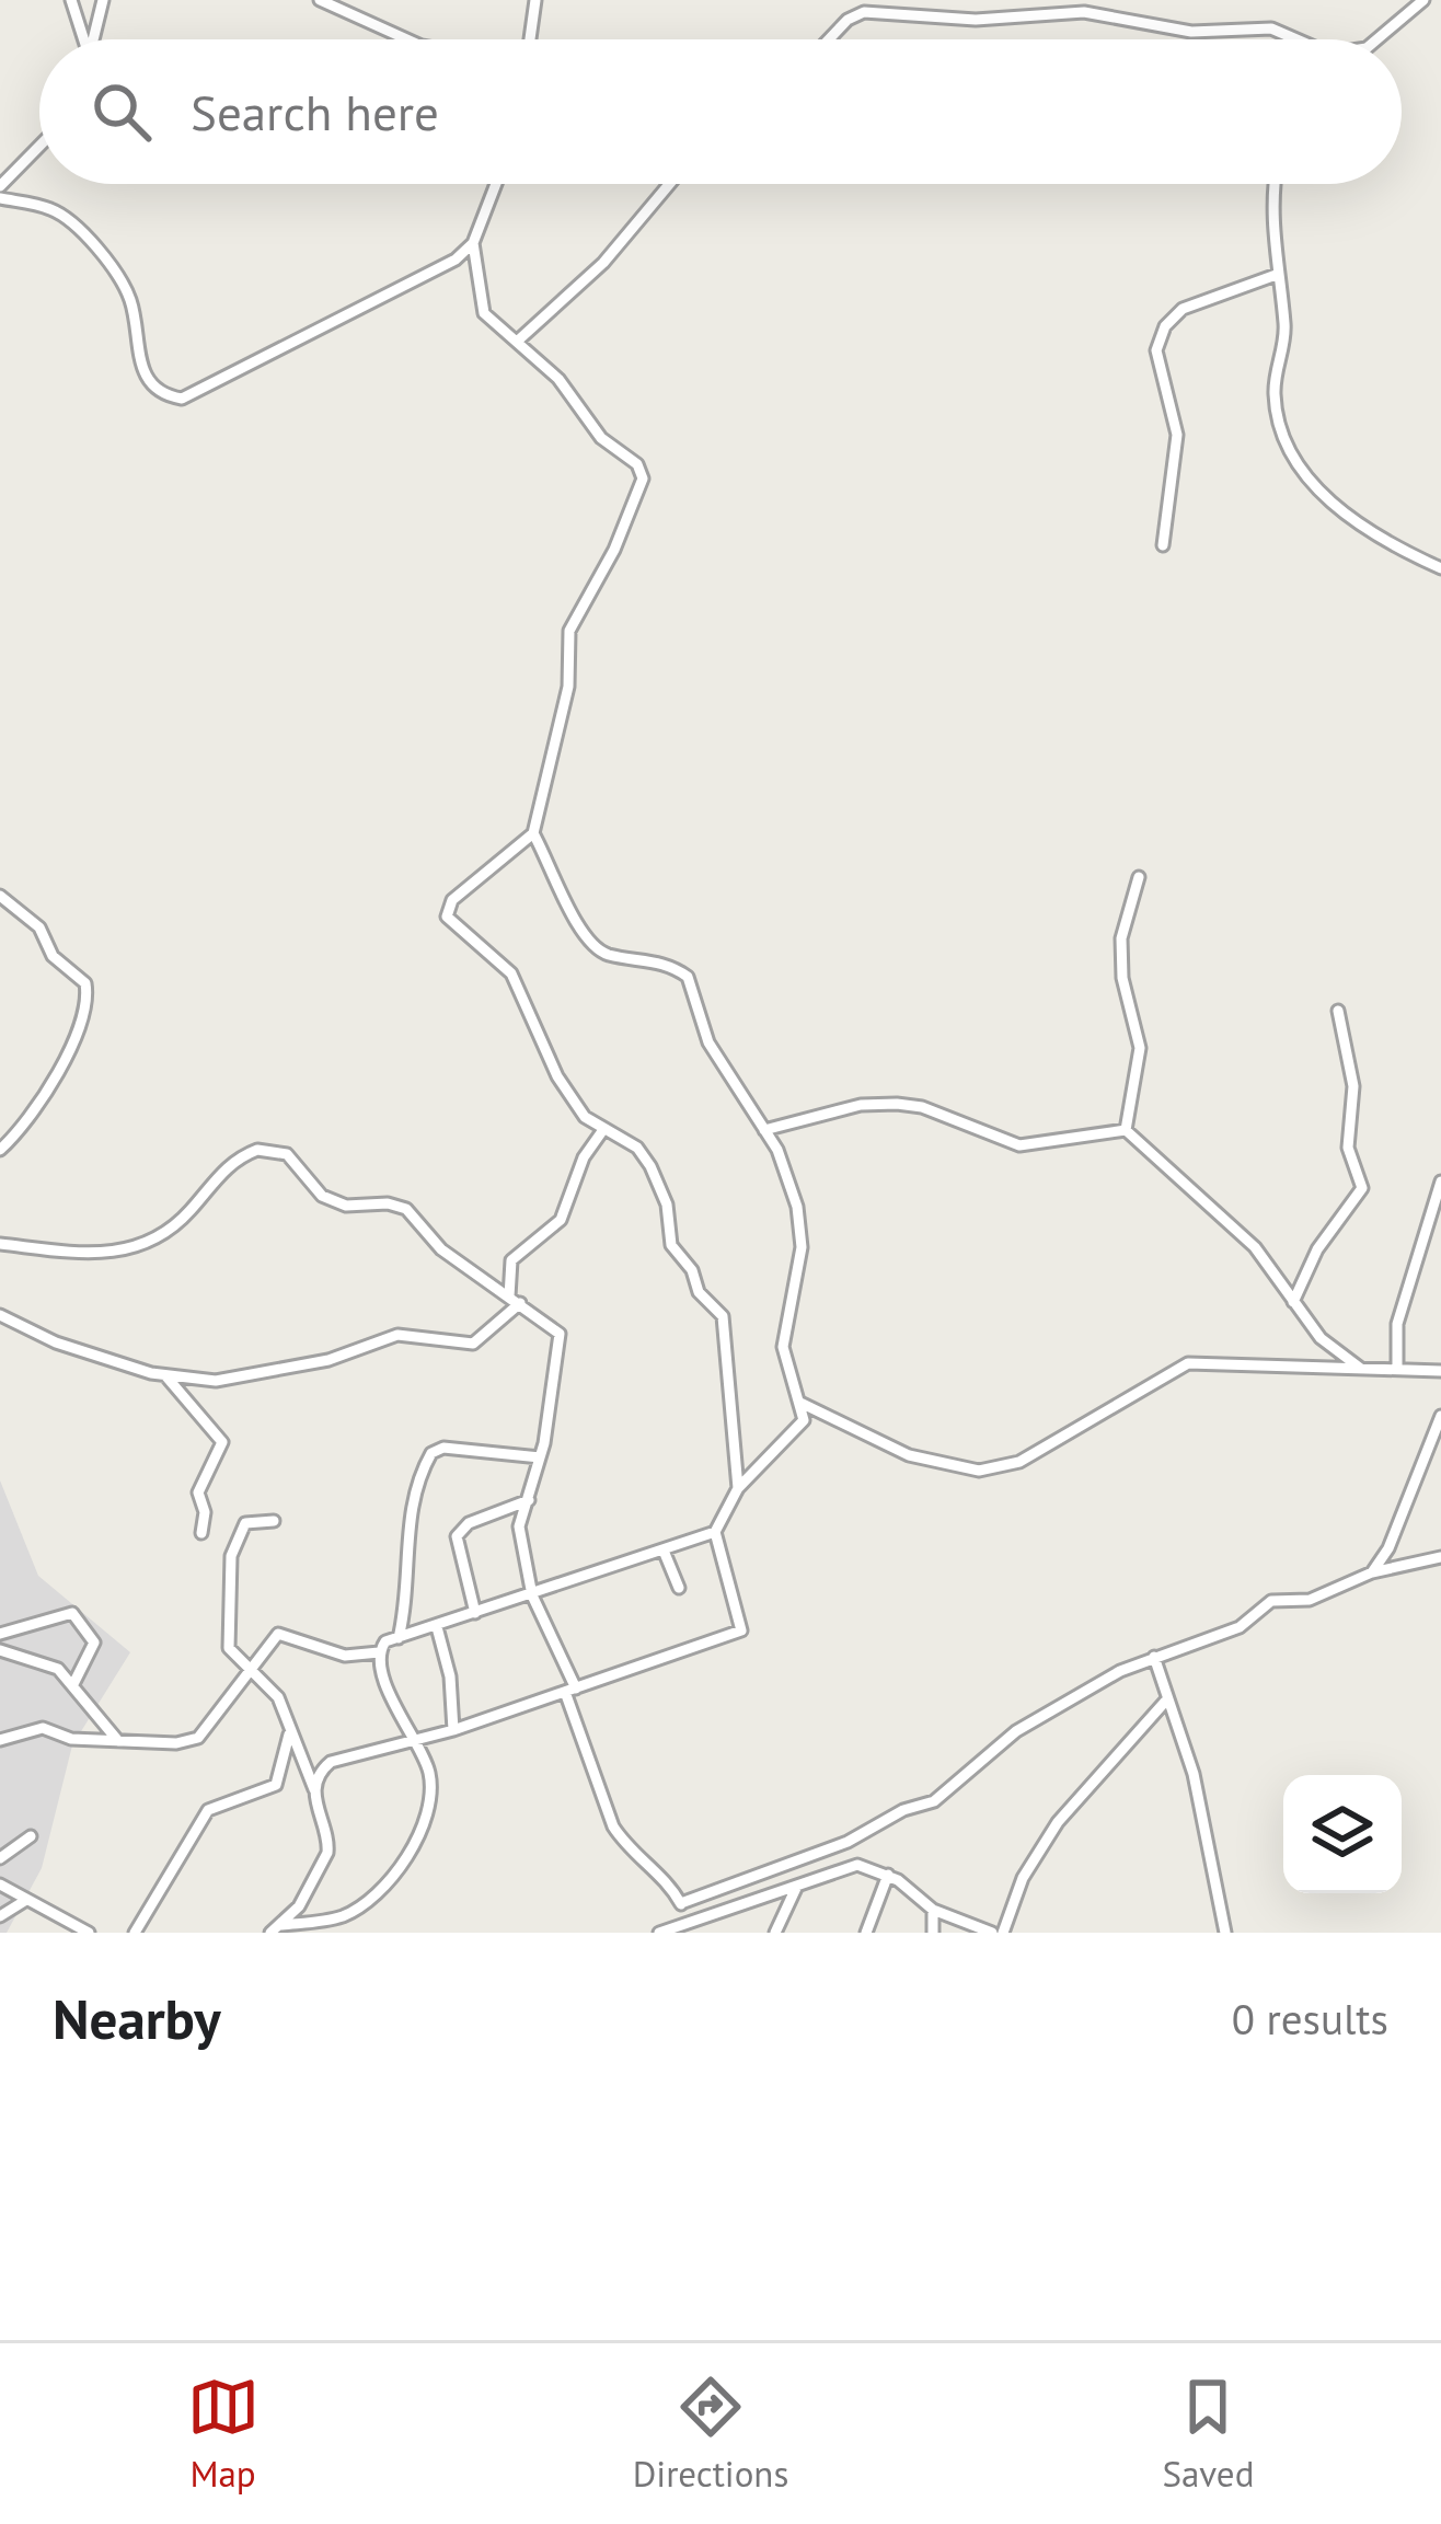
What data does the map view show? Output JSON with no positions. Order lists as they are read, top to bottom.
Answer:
{
  "page": {
    "search": "Search here",
    "heading": ["Nearby", "0 results"],
    "nav": ["Map", "Directions", "Saved"]
  }
}
